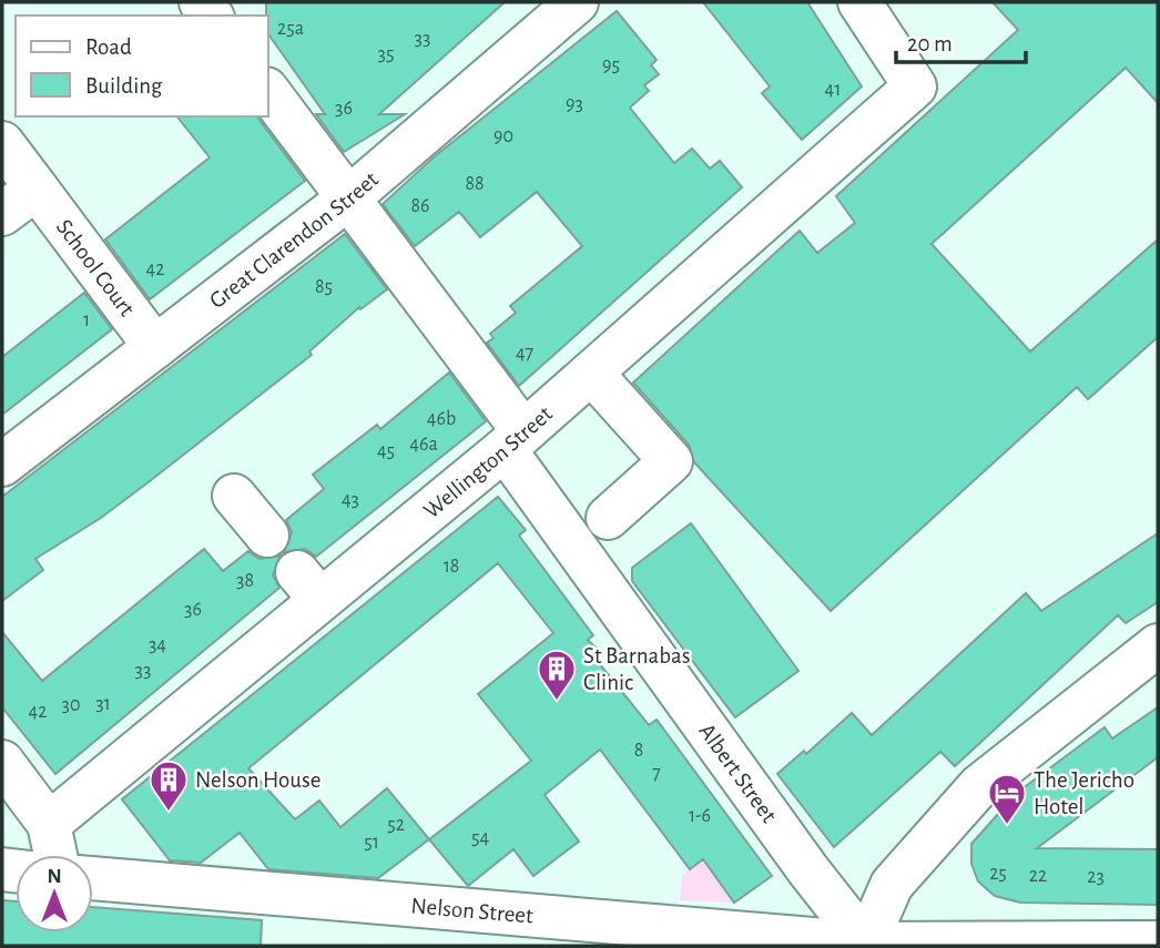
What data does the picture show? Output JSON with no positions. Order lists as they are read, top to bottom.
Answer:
{
  "streets": {
    "street": [
      "Great Clarendon Street",
      "School Court",
      "Wellington Street",
      "Albert Street",
      "Nelson Street"
    ]
  },
  "crossings": [
    ["Great Clarendon Street", "School Court"],
    ["Great Clarendon Street", "Albert Street"],
    ["Wellington Street", "Albert Street"],
    ["Albert Street", "Nelson Street"]
  ],
  "places": {
    "building": ["St Barnabas Clinic", "Nelson House"],
    "hotel": ["The Jericho Hotel"]
  },
  "house_numbers": [
    "25a",
    "33",
    "35",
    "95",
    "41",
    "93",
    "36",
    "90",
    "88",
    "86",
    "42",
    "85",
    "1",
    "47",
    "46b",
    "46a",
    "45",
    "43",
    "18",
    "38",
    "36",
    "34",
    "33",
    "31",
    "30",
    "42",
    "8",
    "7",
    "1-6",
    "52",
    "54",
    "51",
    "25",
    "22",
    "23"
  ],
  "legend": ["Road", "Building"],
  "scale_bar": "20 m",
  "north": "top"
}
